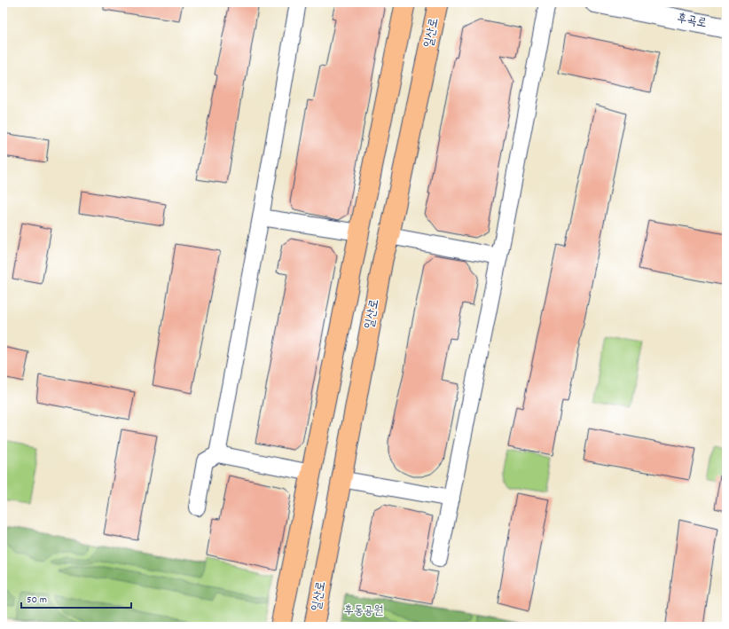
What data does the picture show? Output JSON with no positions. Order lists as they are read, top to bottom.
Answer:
{
  "streets": {
    "main road": ["일산로"],
    "street": ["후곡로"]
  },
  "parks": ["후동공원"],
  "scale_bar": "50 m"
}
